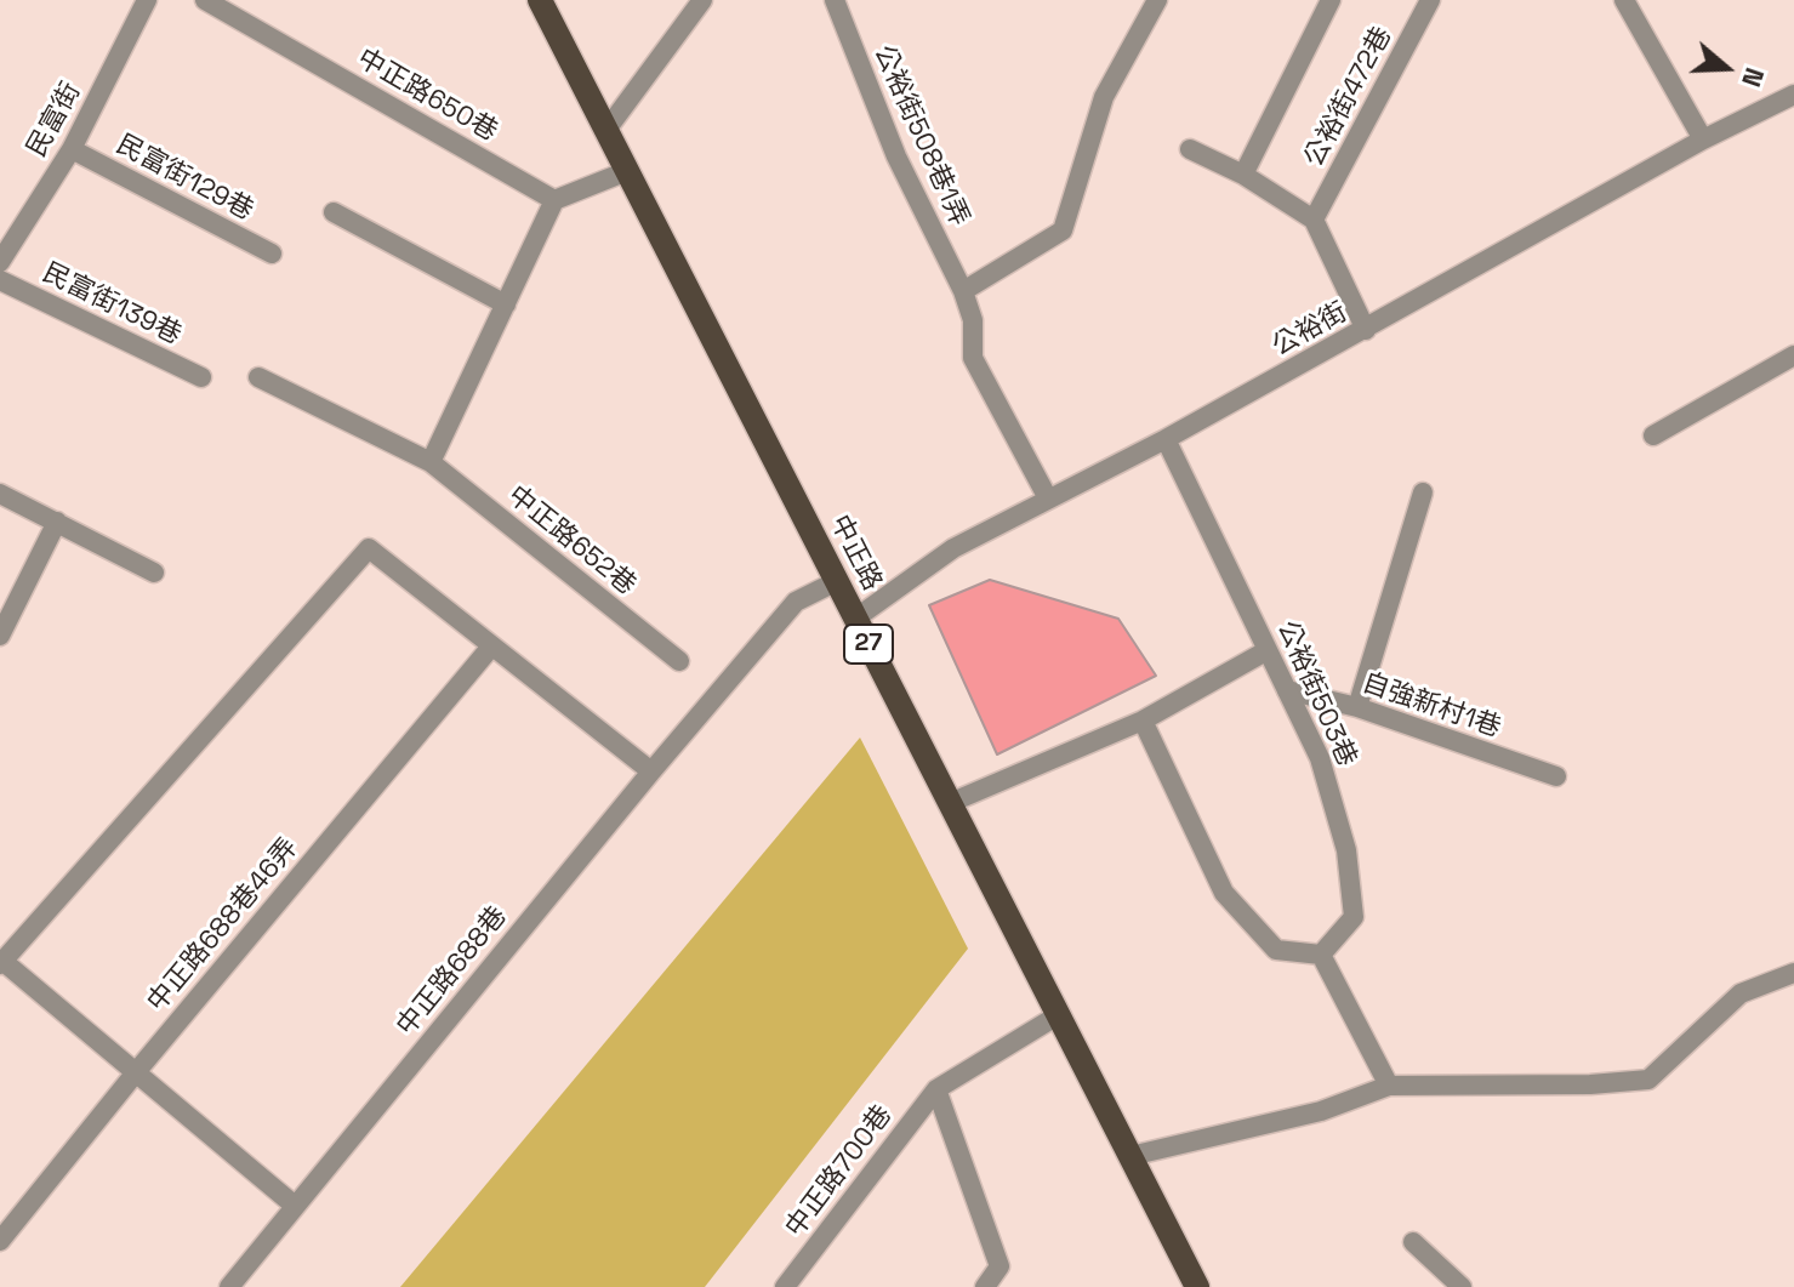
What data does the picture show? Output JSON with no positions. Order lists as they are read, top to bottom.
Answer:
{
  "streets": {
    "main road": ["中正路", "27"],
    "street": [
      "中正路650巷",
      "公裕街472巷",
      "民富街",
      "公裕街508巷1弄",
      "民富街129巷",
      "民富街139巷",
      "公裕街",
      "中正路652巷",
      "公裕街503巷",
      "自強新村1巷",
      "中正路688巷46弄",
      "中正路688巷",
      "中正路700巷"
    ]
  },
  "crossings": [
    ["民富街", "民富街129巷"],
    ["公裕街508巷1弄", "公裕街"],
    ["公裕街", "中正路"],
    ["公裕街", "公裕街503巷"],
    ["中正路", "中正路688巷"],
    ["中正路", "中正路700巷"],
    ["公裕街503巷", "自強新村1巷"]
  ],
  "north": "right"
}
